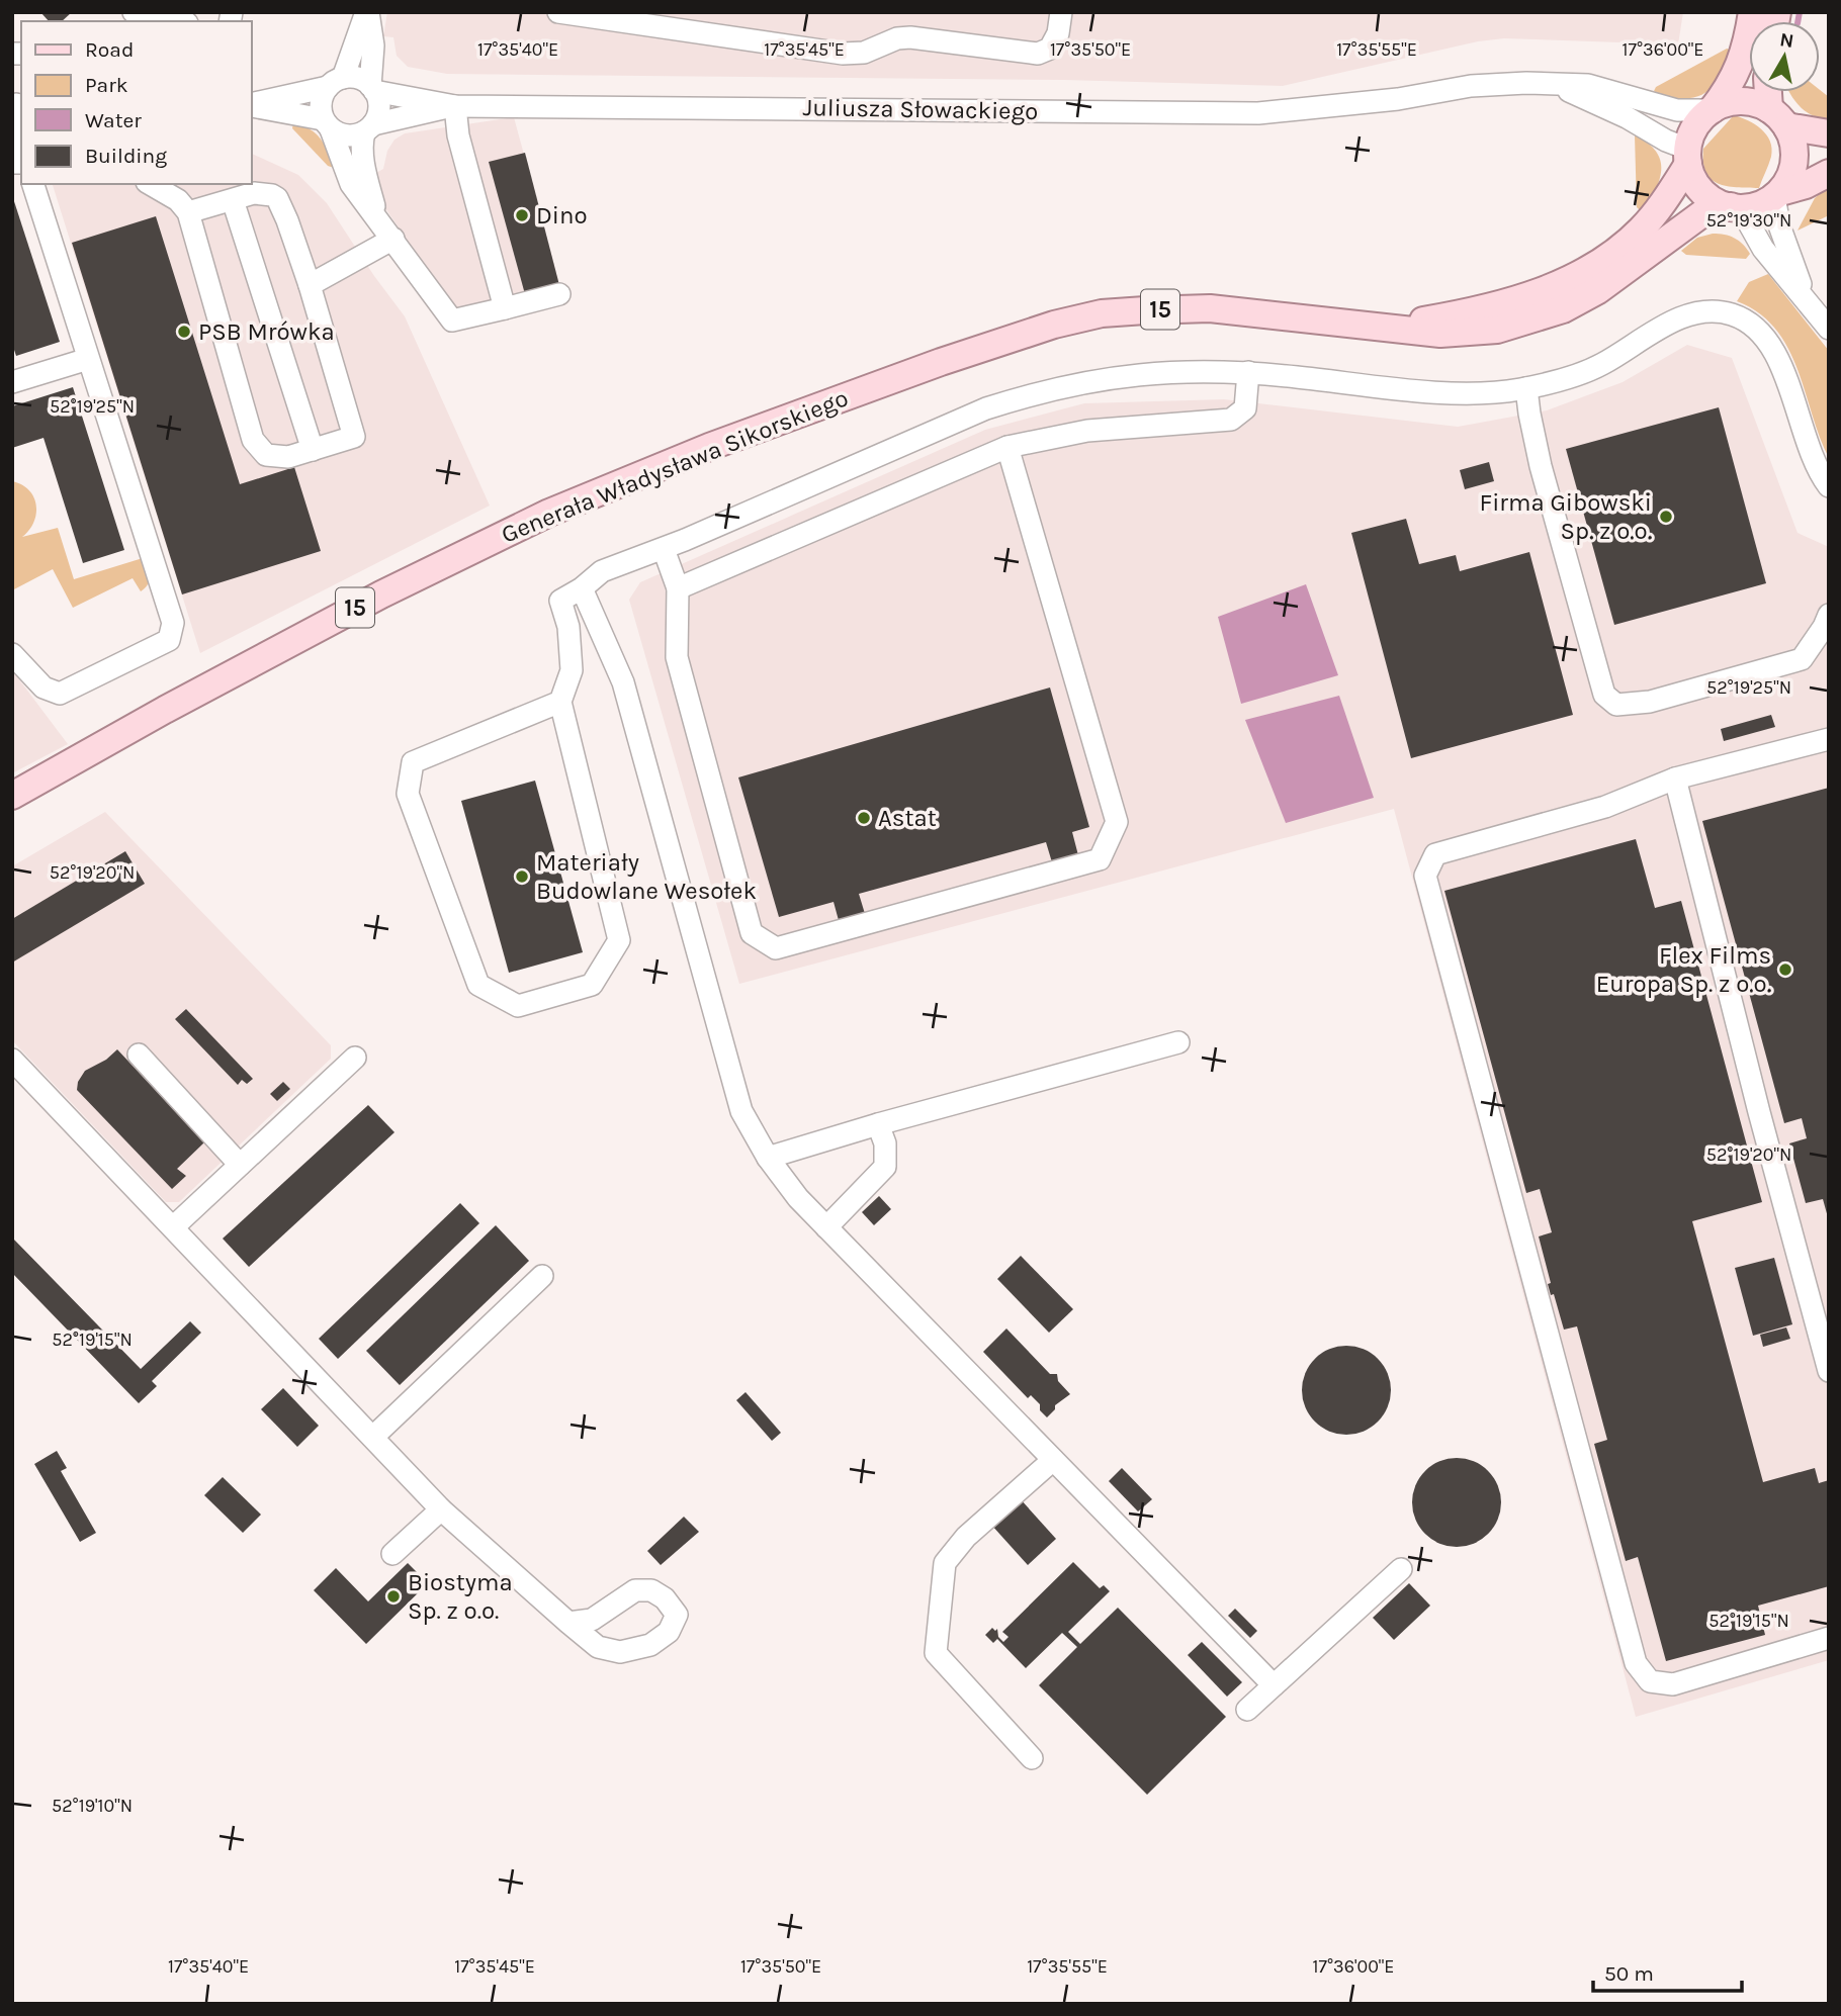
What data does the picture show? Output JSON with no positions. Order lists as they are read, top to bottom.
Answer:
{
  "streets": {
    "main road": ["15", "Generała Władysława Sikorskiego"],
    "street": ["Juliusza Słowackiego"]
  },
  "crossings": [
    ["Juliusza Słowackiego", "15"],
    ["Juliusza Słowackiego", "Generała Władysława Sikorskiego"],
    ["15", "Generała Władysława Sikorskiego"]
  ],
  "places": [
    "Dino",
    "PSB Mrówka",
    "Firma Gibowski Sp. z o.o.",
    "Astat",
    "Materiały Budowlane Wesołek",
    "Flex Films Europa Sp. z o.o.",
    "Biostyma Sp. z o.o."
  ],
  "legend": [
    "Road",
    "Park",
    "Water",
    "Building"
  ],
  "scale_bar": "50 m",
  "north": "top",
  "coordinates": [
    "17°35'40\"E",
    "17°35'45\"E",
    "17°35'50\"E",
    "17°35'55\"E",
    "17°36'00\"E",
    "52°19'30\"N",
    "52°19'25\"N",
    "52°19'20\"N",
    "52°19'15\"N",
    "52°19'10\"N"
  ]
}
